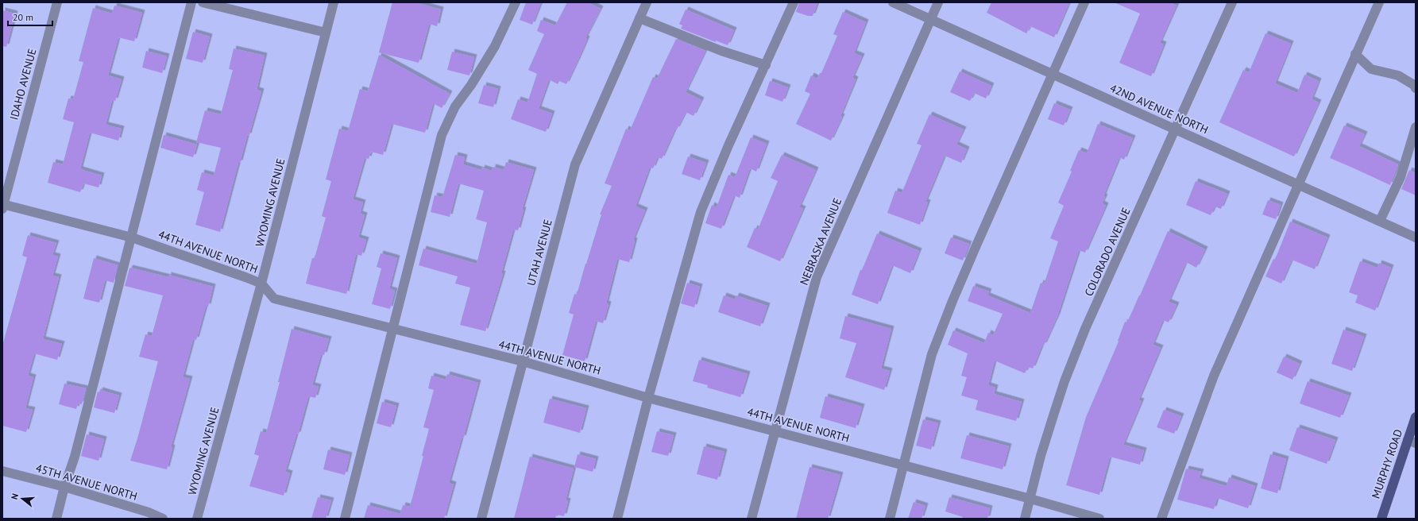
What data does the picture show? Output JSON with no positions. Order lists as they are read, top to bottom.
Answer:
{
  "streets": {
    "main road": ["MURPHY ROAD"],
    "street": [
      "IDAHO AVENUE",
      "42ND AVENUE NORTH",
      "WYOMING AVENUE",
      "NEBRASKA AVENUE",
      "44TH AVENUE NORTH",
      "COLORADO AVENUE",
      "UTAH AVENUE",
      "45TH AVENUE NORTH"
    ]
  },
  "crossings": [
    ["IDAHO AVENUE", "44TH AVENUE NORTH"],
    ["42ND AVENUE NORTH", "NEBRASKA AVENUE"],
    ["42ND AVENUE NORTH", "COLORADO AVENUE"],
    ["WYOMING AVENUE", "44TH AVENUE NORTH"],
    ["NEBRASKA AVENUE", "44TH AVENUE NORTH"],
    ["44TH AVENUE NORTH", "COLORADO AVENUE"],
    ["44TH AVENUE NORTH", "UTAH AVENUE"]
  ],
  "scale_bar": "20 m",
  "north": "left"
}
